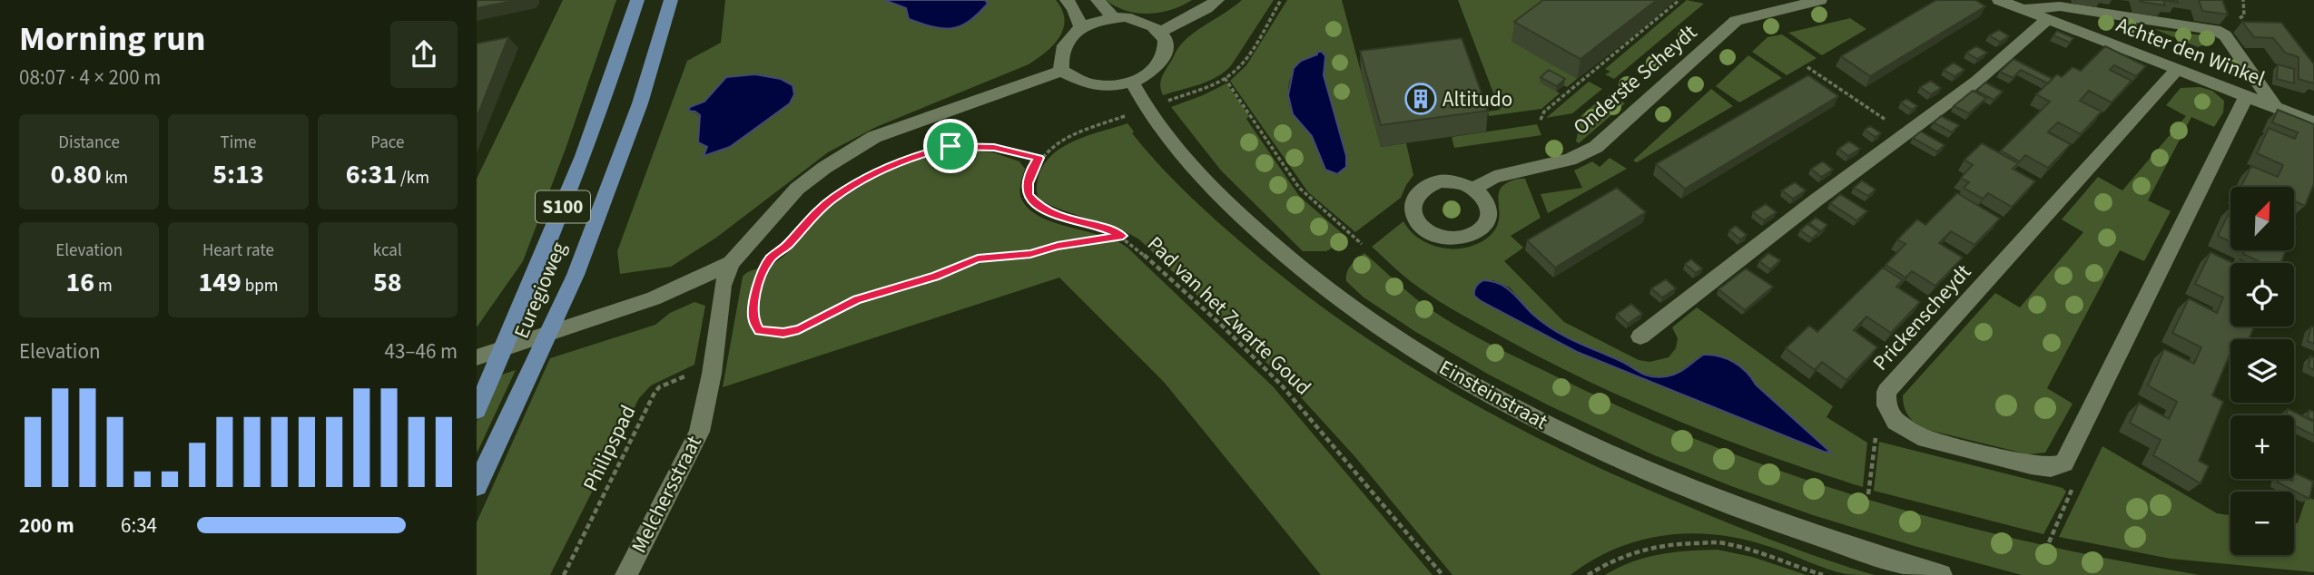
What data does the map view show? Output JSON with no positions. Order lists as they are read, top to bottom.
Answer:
{
  "streets": {
    "main road": ["S100", "Euregioweg"],
    "street": [
      "Achter den Winkel",
      "Onderste Scheydt",
      "Prickenscheydt",
      "Einsteinstraat",
      "Melchersstraat"
    ],
    "path": ["Pad van het Zwarte Goud", "Philipspad"]
  },
  "crossings": [
    ["Achter den Winkel", "Prickenscheydt"],
    ["Einsteinstraat", "Melchersstraat"],
    ["Philipspad", "Melchersstraat"]
  ],
  "places": {
    "building": ["Altitudo"]
  },
  "north": "top right",
  "page": {
    "heading": ["Morning run", "08:07 · 4 × 200 m"],
    "stats": [
      ["Distance", "0.80 km"],
      ["Time", "5:13"],
      ["Pace", "6:31 /km"],
      ["Elevation", "16 m"],
      ["Heart rate", "149 bpm"],
      ["kcal", "58"]
    ],
    "map_buttons": ["+", "−"],
    "chart": ["Elevation", "43–46 m"],
    "list": [
      {
        "name": "200 m",
        "note": "6:34"
      }
    ]
  }
}
